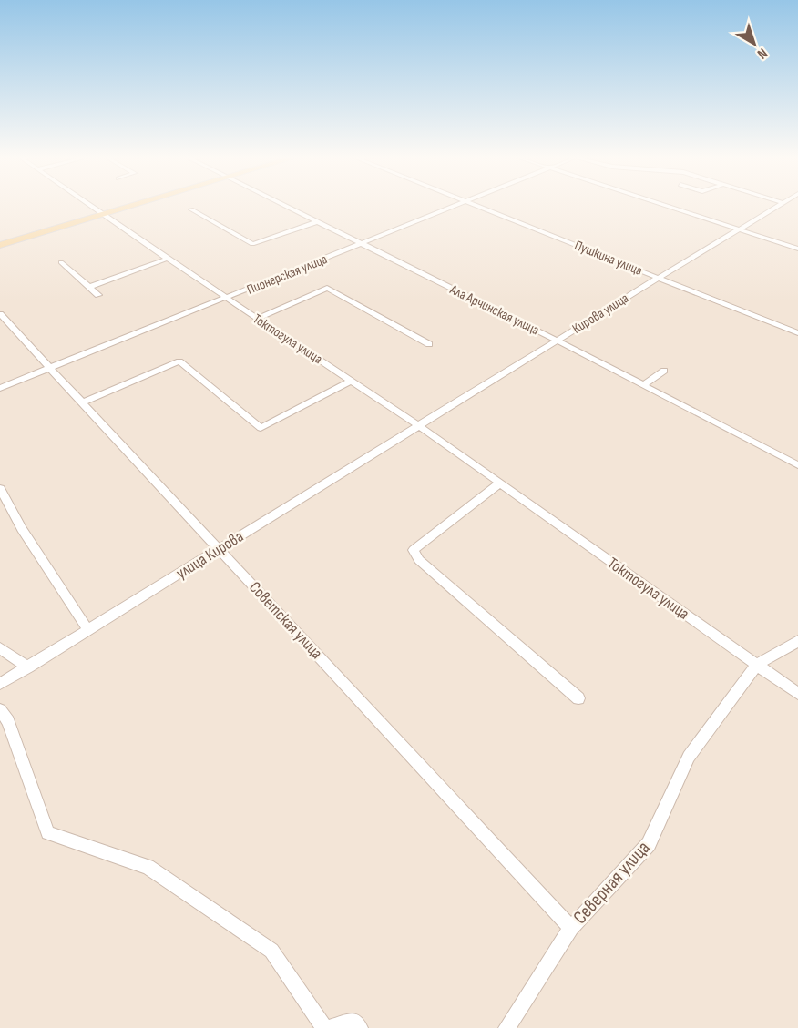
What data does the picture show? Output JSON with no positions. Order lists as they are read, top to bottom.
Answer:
{
  "streets": {
    "street": [
      "Пушкина улица",
      "Пионерская улица",
      "Ала Арчинская улица",
      "Кирова улица",
      "Токтогула улица",
      "улица Кирова",
      "Советская улица",
      "Северная улица"
    ]
  },
  "crossings": [
    ["Пушкина улица", "Кирова улица"],
    ["Пионерская улица", "Ала Арчинская улица"],
    ["Пионерская улица", "Токтогула улица"],
    ["Пионерская улица", "Советская улица"],
    ["Ала Арчинская улица", "Кирова улица"],
    ["Кирова улица", "Токтогула улица"],
    ["Кирова улица", "улица Кирова"],
    ["Токтогула улица", "улица Кирова"],
    ["Токтогула улица", "Северная улица"],
    ["улица Кирова", "Советская улица"],
    ["Советская улица", "Северная улица"]
  ],
  "north": "bottom right"
}
